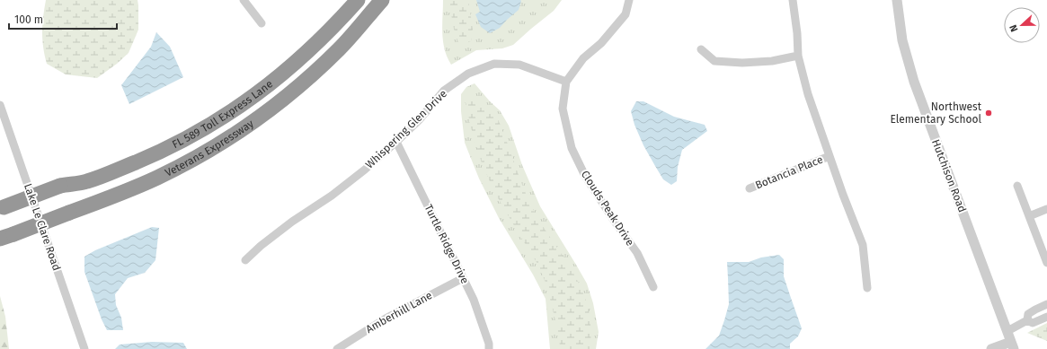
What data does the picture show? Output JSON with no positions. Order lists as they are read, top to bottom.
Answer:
{
  "streets": {
    "highway": ["FL 589 Toll Express Lane", "Veterans Expressway"],
    "street": [
      "Whispering Glen Drive",
      "Botancia Place",
      "Hutchison Road",
      "Clouds Peak Drive",
      "Lake Le Clare Road",
      "Turtle Ridge Drive",
      "Amberhill Lane"
    ]
  },
  "crossings": [
    ["Whispering Glen Drive", "Clouds Peak Drive"],
    ["Whispering Glen Drive", "Turtle Ridge Drive"],
    ["Turtle Ridge Drive", "Amberhill Lane"]
  ],
  "places": ["Northwest Elementary School"],
  "scale_bar": "100 m",
  "north": "left"
}
